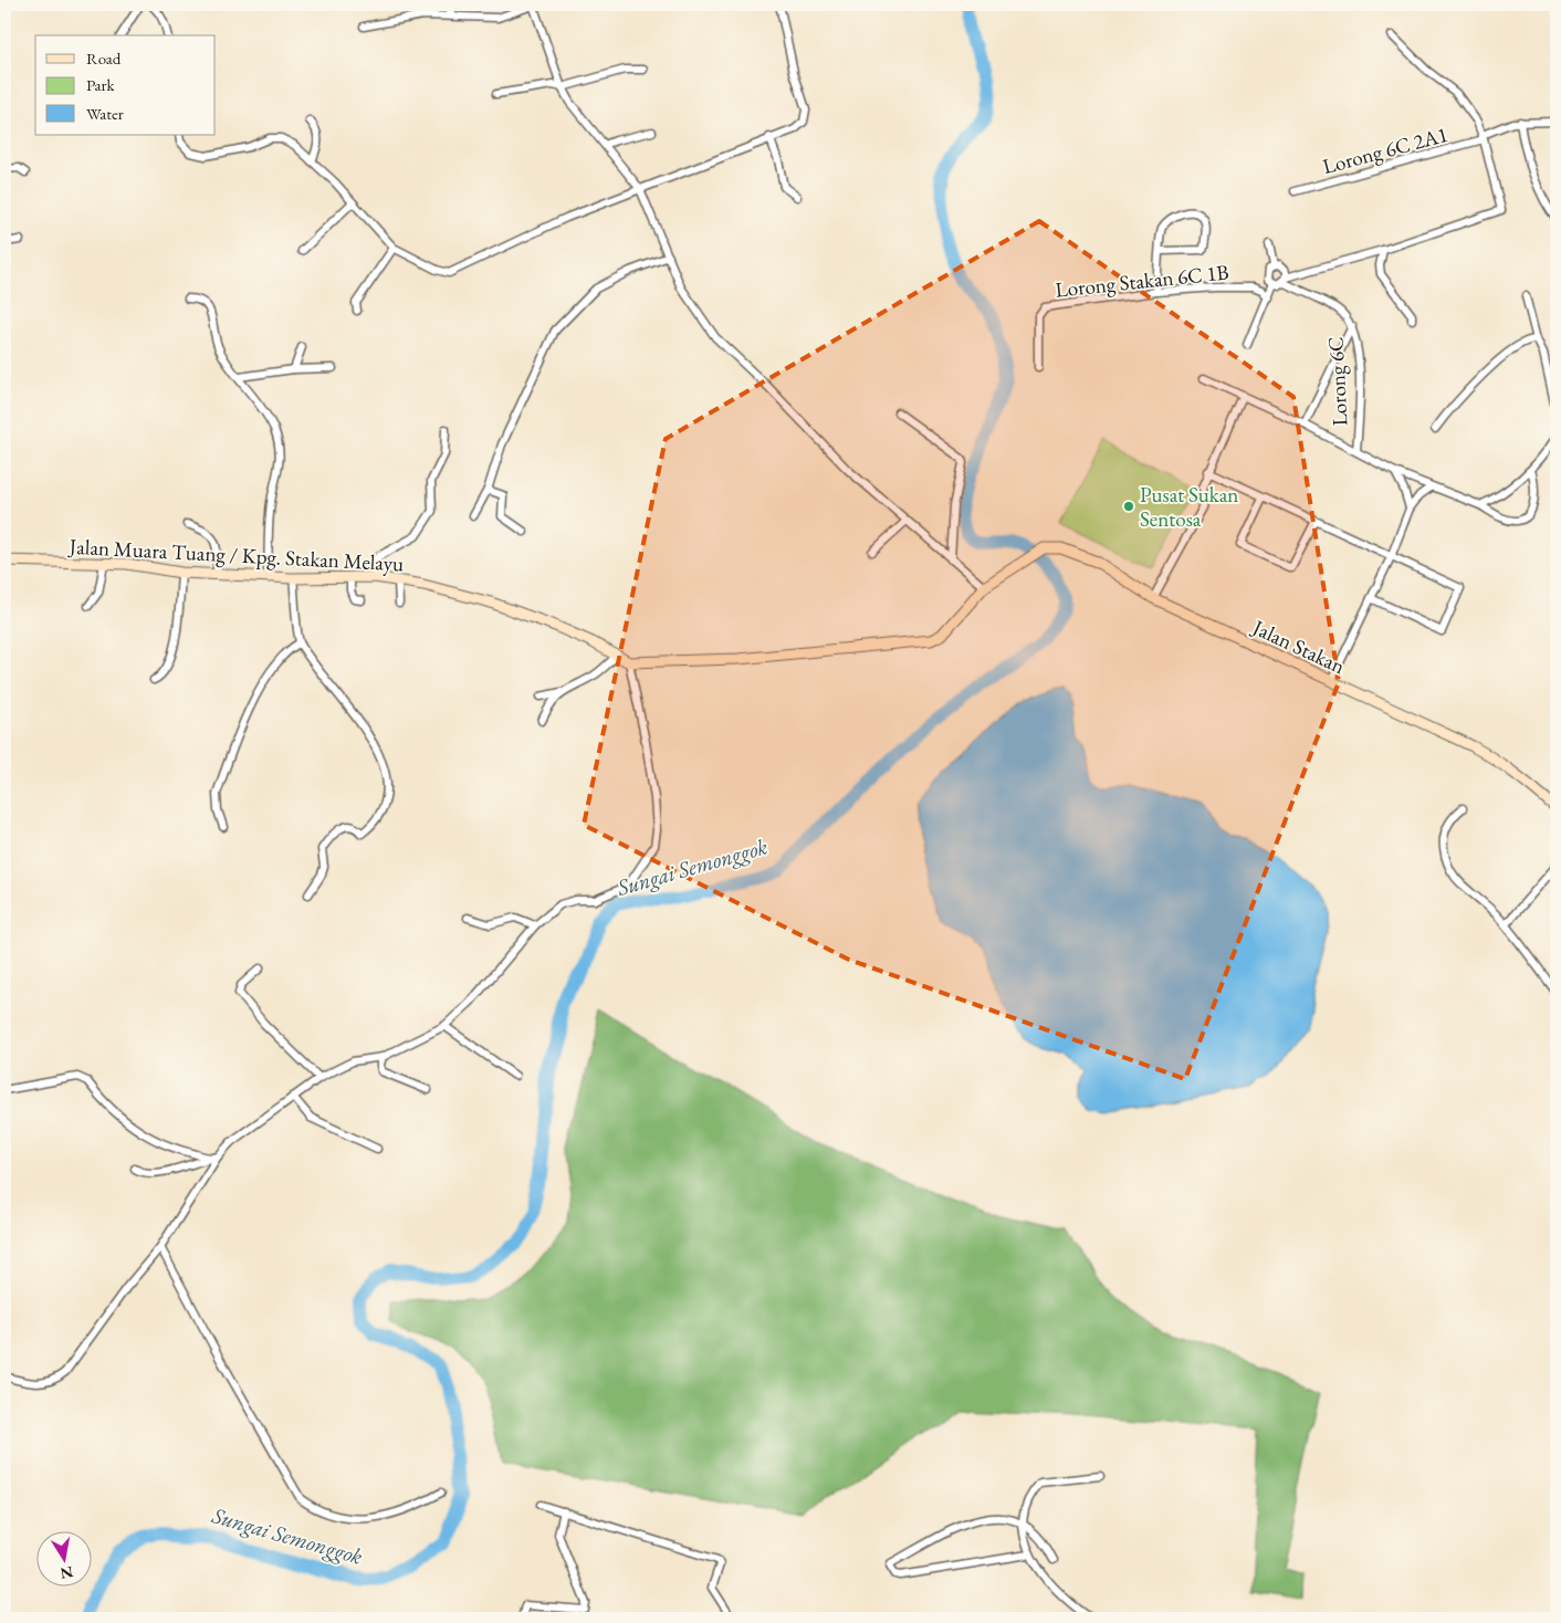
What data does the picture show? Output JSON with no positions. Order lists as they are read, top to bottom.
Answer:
{
  "streets": {
    "main road": ["Jalan Muara Tuang / Kpg. Stakan Melayu", "Jalan Stakan"],
    "street": ["Lorong 6C 2A1", "Lorong Stakan 6C 1B", "Lorong 6C"]
  },
  "water": ["Sungai Semonggok"],
  "places": ["Pusat Sukan Sentosa"],
  "legend": ["Road", "Park", "Water"],
  "north": "bottom"
}
